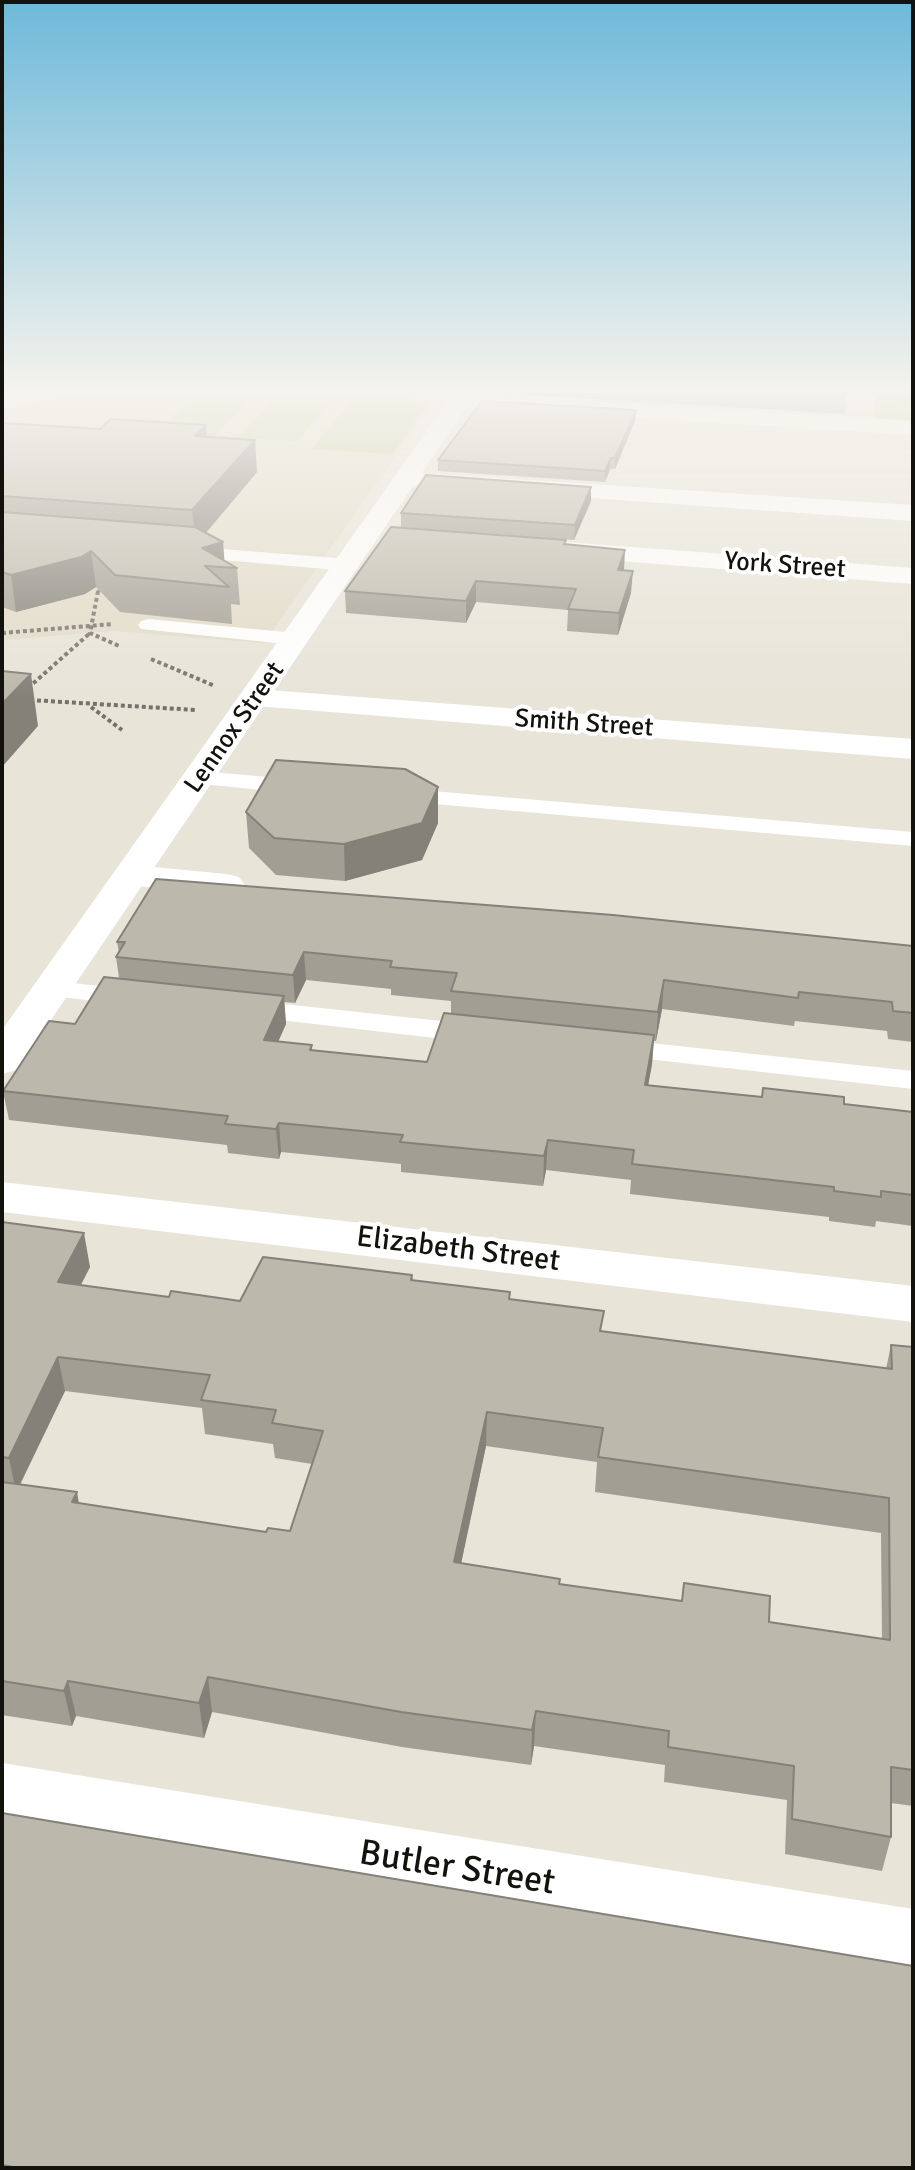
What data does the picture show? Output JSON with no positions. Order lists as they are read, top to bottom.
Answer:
{
  "streets": {
    "street": [
      "York Street",
      "Smith Street",
      "Lennox Street",
      "Elizabeth Street",
      "Butler Street"
    ]
  },
  "crossings": [
    ["Smith Street", "Lennox Street"]
  ]
}
